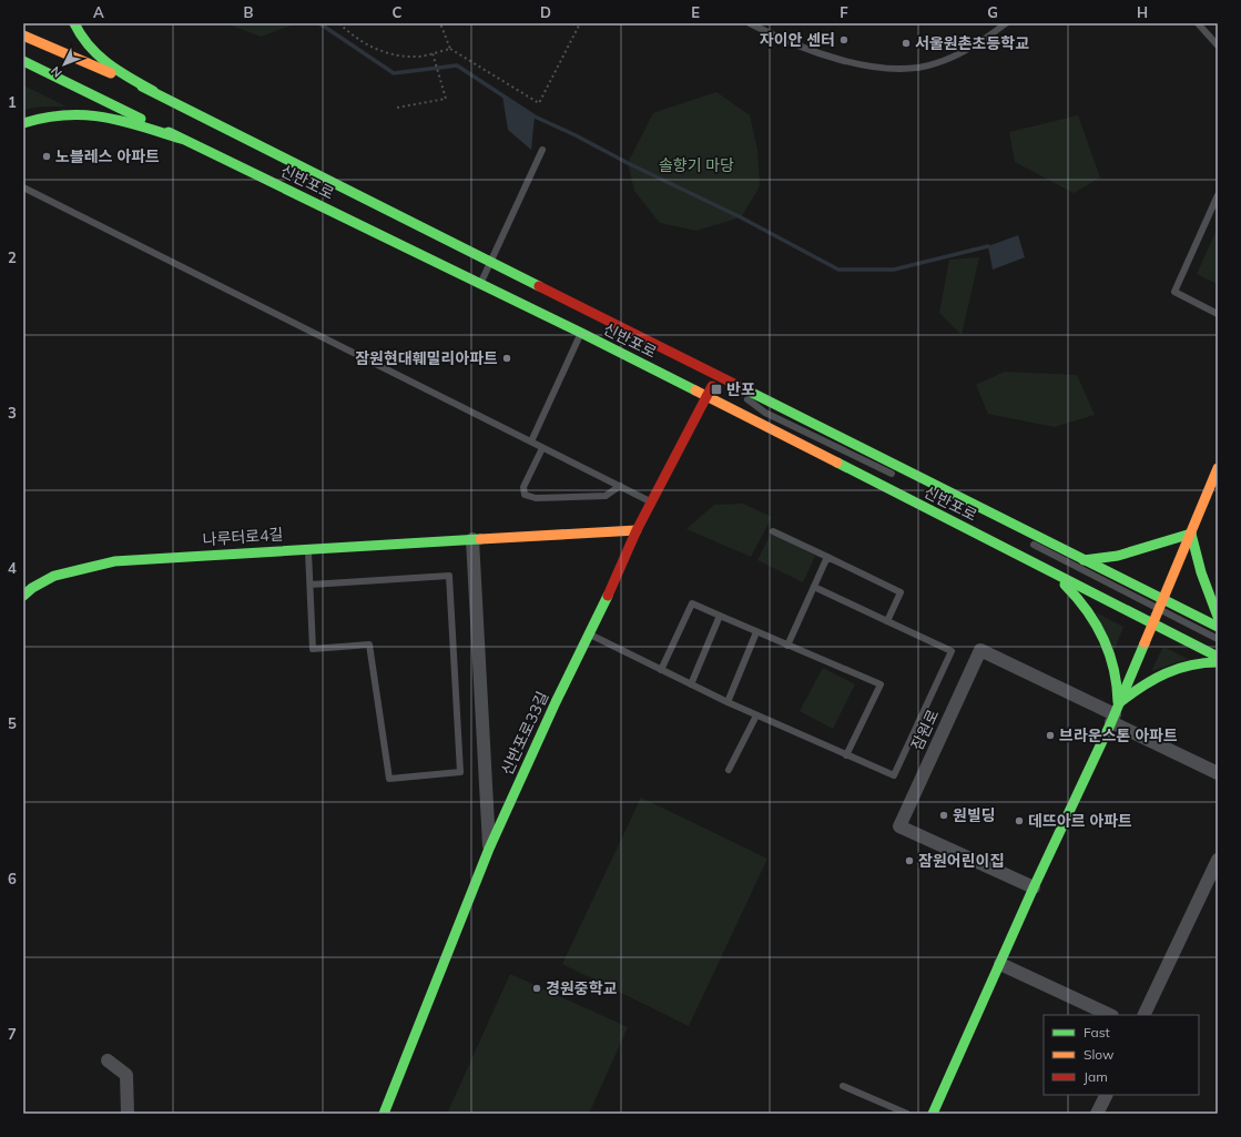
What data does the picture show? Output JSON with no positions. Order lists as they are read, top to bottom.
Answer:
{
  "streets": {
    "main road": ["신반포로", "나루터로4길", "신반포로33길"],
    "street": ["잠원로"]
  },
  "crossings": [
    ["신반포로", "신반포로33길"],
    ["나루터로4길", "신반포로33길"]
  ],
  "parks": ["솔향기 마당"],
  "places": {
    "other": [
      "자이안 센터",
      "서울원촌초등학교",
      "노블레스 아파트",
      "잠원현대훼밀리아파트",
      "브라운스톤 아파트",
      "원빌딩",
      "데뜨아르 아파트",
      "잠원어린이집",
      "경원중학교"
    ],
    "transit": ["반포"]
  },
  "legend": ["Fast", "Slow", "Jam"],
  "north": "bottom left",
  "grid": {
    "columns": [
      "A",
      "B",
      "C",
      "D",
      "E",
      "F",
      "G",
      "H"
    ],
    "rows": [
      "1",
      "2",
      "3",
      "4",
      "5",
      "6",
      "7"
    ]
  }
}
